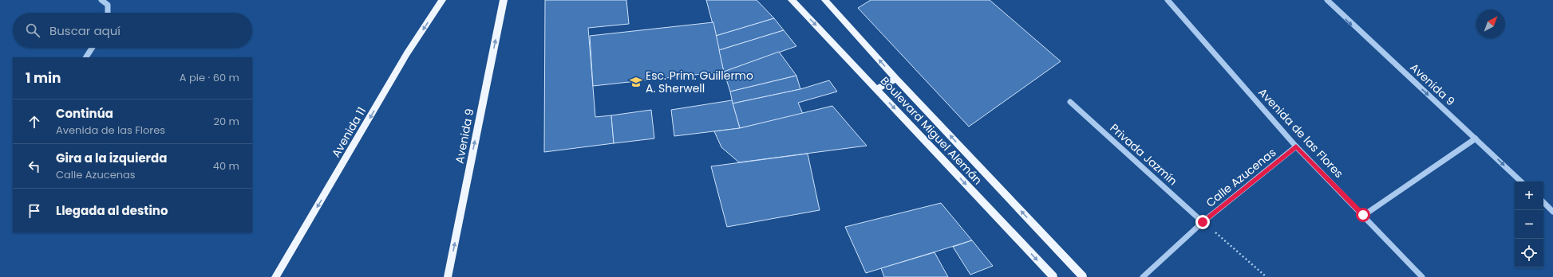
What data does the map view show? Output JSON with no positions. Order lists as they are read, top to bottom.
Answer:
{
  "streets": {
    "main road": ["Avenida 9", "Boulevard Miguel Alemán", "Avenida 11"],
    "street": ["Avenida de las Flores", "Privada Jazmín", "Calle Azucenas"]
  },
  "crossings": [
    ["Avenida de las Flores", "Calle Azucenas"],
    ["Privada Jazmín", "Calle Azucenas"]
  ],
  "one_way": ["Avenida 11"],
  "places": {
    "school or university": ["Esc. Prim. Guillermo A. Sherwell"]
  },
  "north": "top right",
  "page": {
    "search": "Buscar aquí",
    "heading": ["1 min", "A pie · 60 m"],
    "list": [
      ["Continúa", "Avenida de las Flores", "20 m"],
      ["Gira a la izquierda", "Calle Azucenas", "40 m"],
      "Llegada al destino"
    ],
    "map_buttons": ["+", "−"]
  }
}
